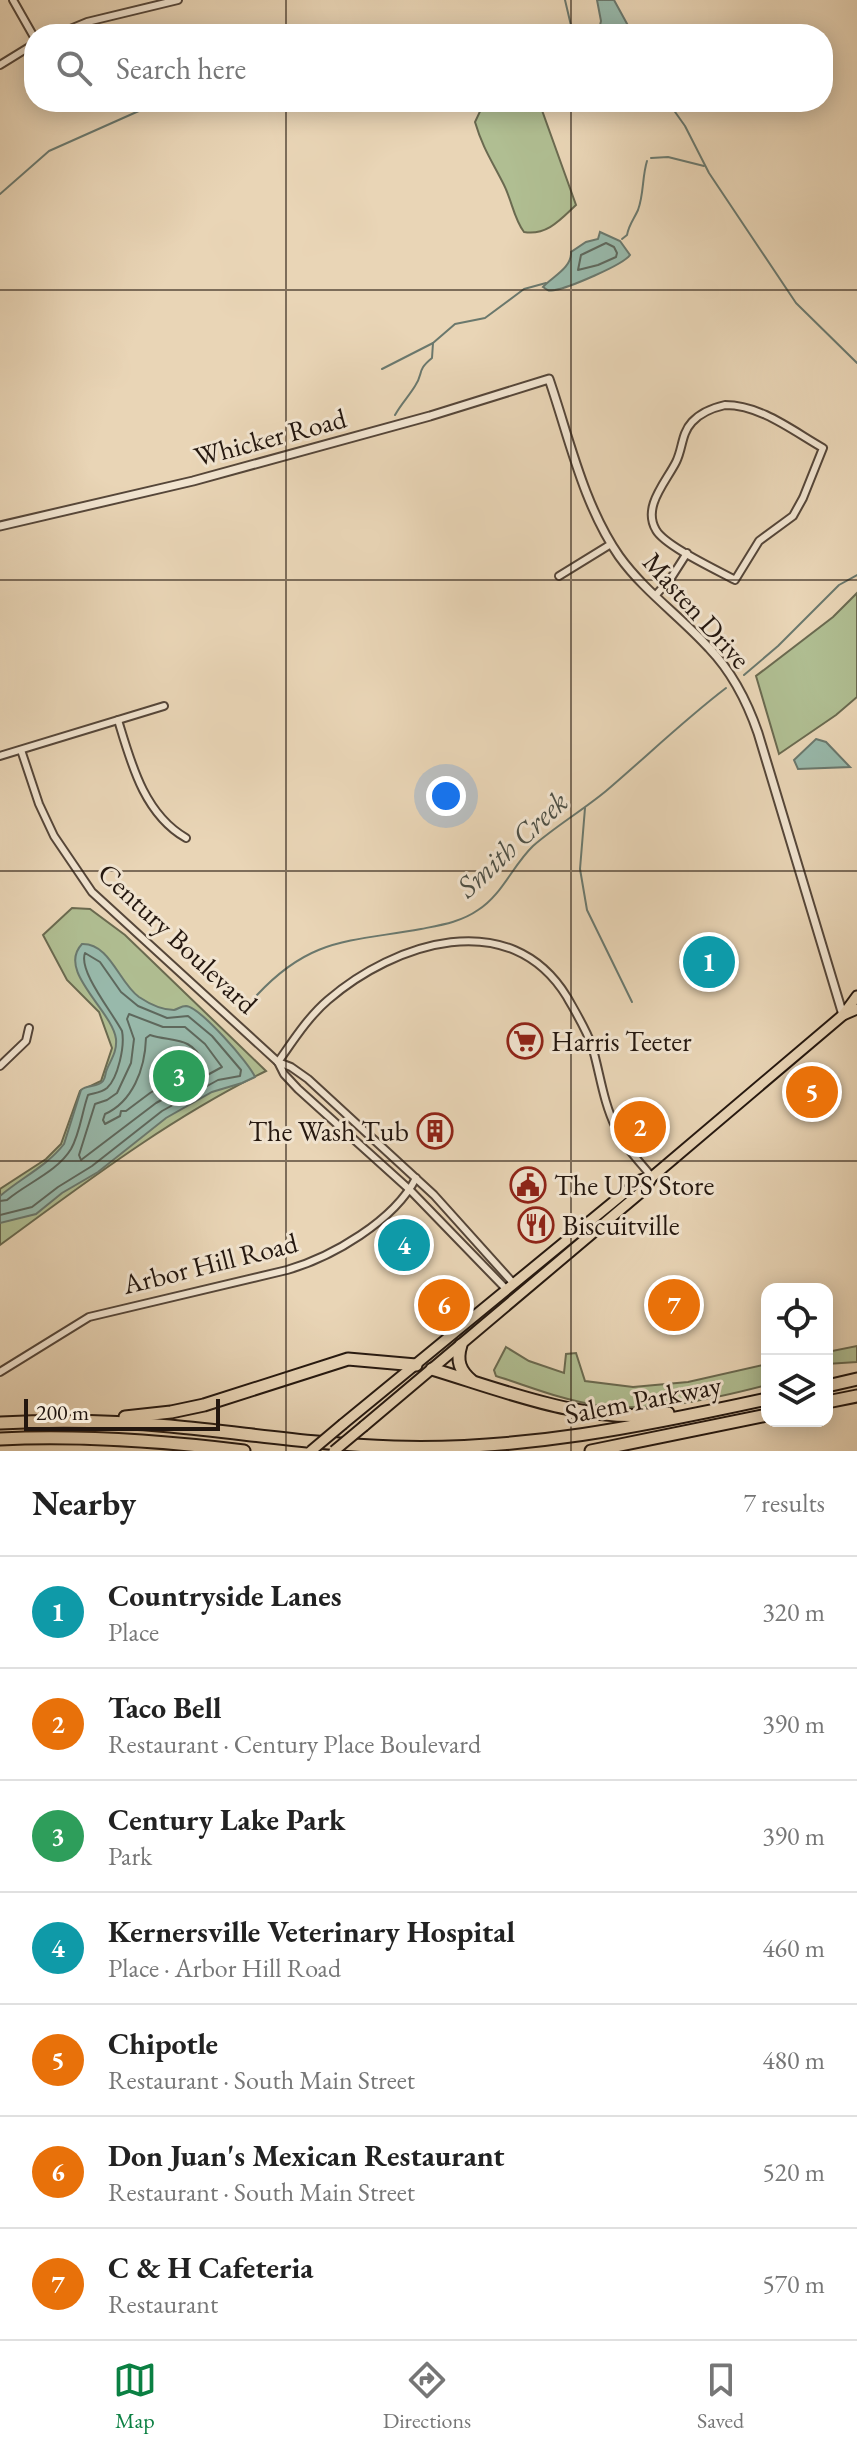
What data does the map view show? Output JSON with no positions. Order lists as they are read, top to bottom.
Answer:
{
  "streets": {
    "highway": ["Salem Parkway"],
    "street": [
      "Whicker Road",
      "Masten Drive",
      "Century Boulevard",
      "Arbor Hill Road"
    ]
  },
  "crossings": [
    ["Whicker Road", "Masten Drive"],
    ["Century Boulevard", "Arbor Hill Road"]
  ],
  "water": ["Smith Creek"],
  "places": {
    "supermarket": ["Harris Teeter"],
    "building": ["The Wash Tub"],
    "public building": ["The UPS Store"],
    "restaurant": ["Biscuitville"]
  },
  "scale_bar": "200 m",
  "page": {
    "search": "Search here",
    "pins": [
      "1",
      "3",
      "5",
      "2",
      "4",
      "6",
      "7"
    ],
    "scale": "200 m",
    "heading": ["Nearby", "7 results"],
    "list": [
      {
        "mark": "1",
        "name": "Countryside Lanes",
        "note": "Place",
        "value": "320 m"
      },
      {
        "mark": "2",
        "name": "Taco Bell",
        "note": "Restaurant · Century Place Boulevard",
        "value": "390 m"
      },
      {
        "mark": "3",
        "name": "Century Lake Park",
        "note": "Park",
        "value": "390 m"
      },
      {
        "mark": "4",
        "name": "Kernersville Veterinary Hospital",
        "note": "Place · Arbor Hill Road",
        "value": "460 m"
      },
      {
        "mark": "5",
        "name": "Chipotle",
        "note": "Restaurant · South Main Street",
        "value": "480 m"
      },
      {
        "mark": "6",
        "name": "Don Juan's Mexican Restaurant",
        "note": "Restaurant · South Main Street",
        "value": "520 m"
      },
      {
        "mark": "7",
        "name": "C & H Cafeteria",
        "note": "Restaurant",
        "value": "570 m"
      }
    ],
    "nav": ["Map", "Directions", "Saved"]
  }
}
